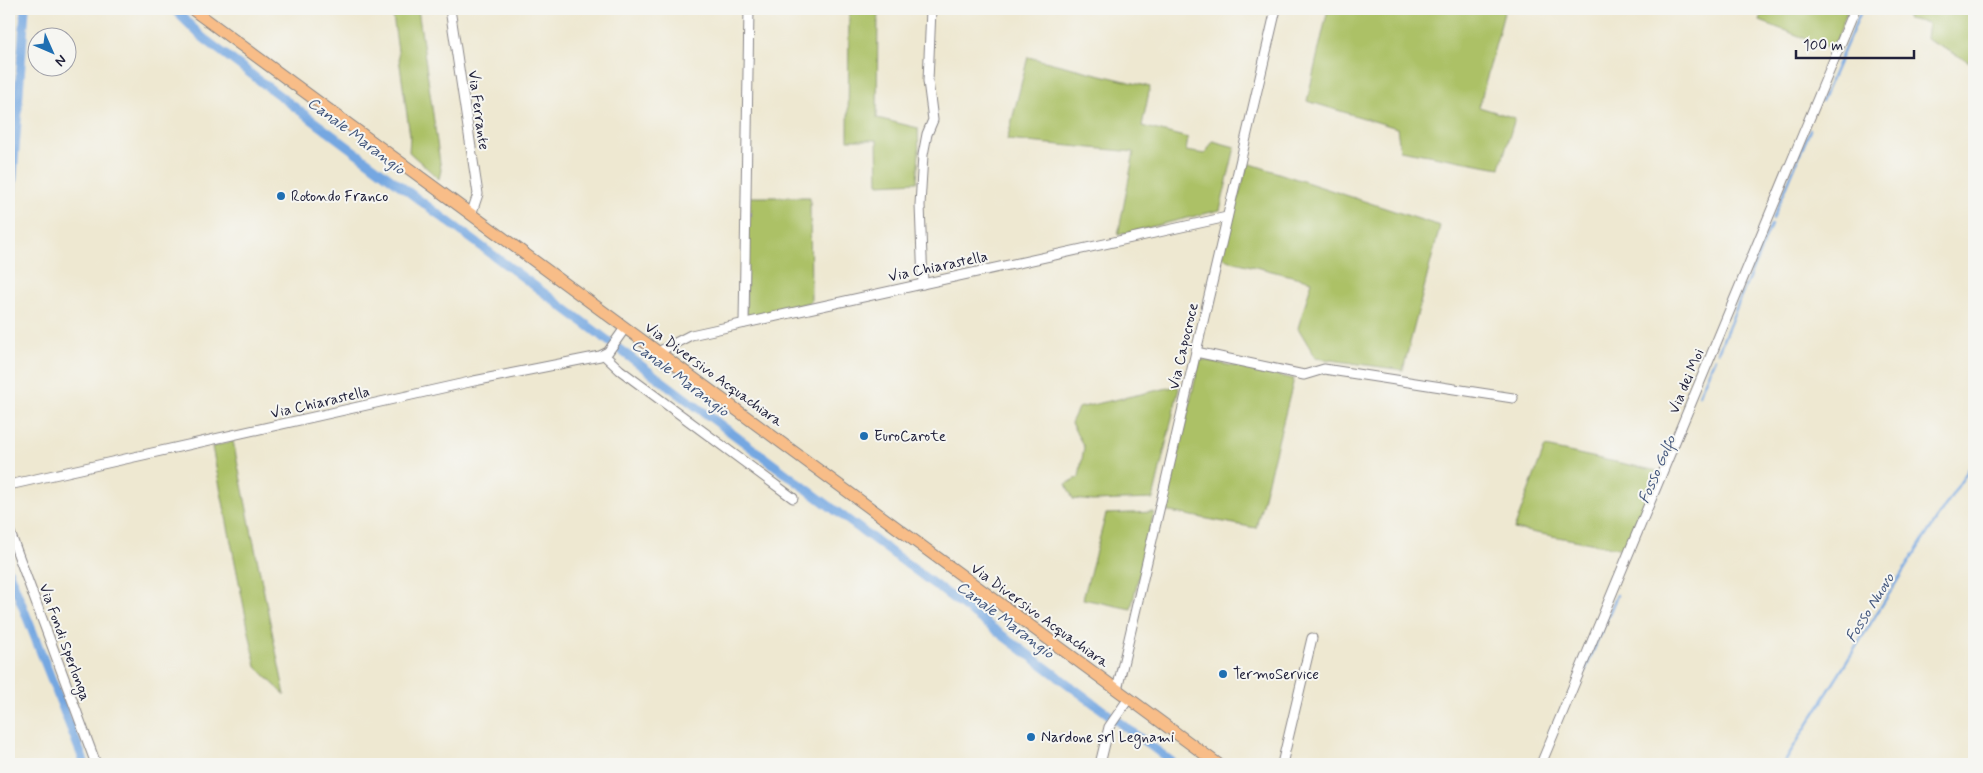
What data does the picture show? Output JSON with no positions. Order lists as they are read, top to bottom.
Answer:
{
  "streets": {
    "main road": ["Via Diversivo Acquachiara"],
    "street": [
      "Via Ferrante",
      "Via Chiarastella",
      "Via Capocroce",
      "Via dei Moi",
      "Via Fondi Sperlonga"
    ]
  },
  "crossings": [
    ["Via Ferrante", "Via Diversivo Acquachiara"],
    ["Via Chiarastella", "Via Capocroce"],
    ["Via Chiarastella", "Via Diversivo Acquachiara"],
    ["Via Capocroce", "Via Diversivo Acquachiara"]
  ],
  "water": ["Canale Marangio", "Fosso Golfo", "Fosso Nuovo"],
  "places": [
    "Rotondo Franco",
    "EuroCarote",
    "TermoService",
    "Nardone srl Legnami"
  ],
  "scale_bar": "100 m",
  "north": "bottom right"
}
